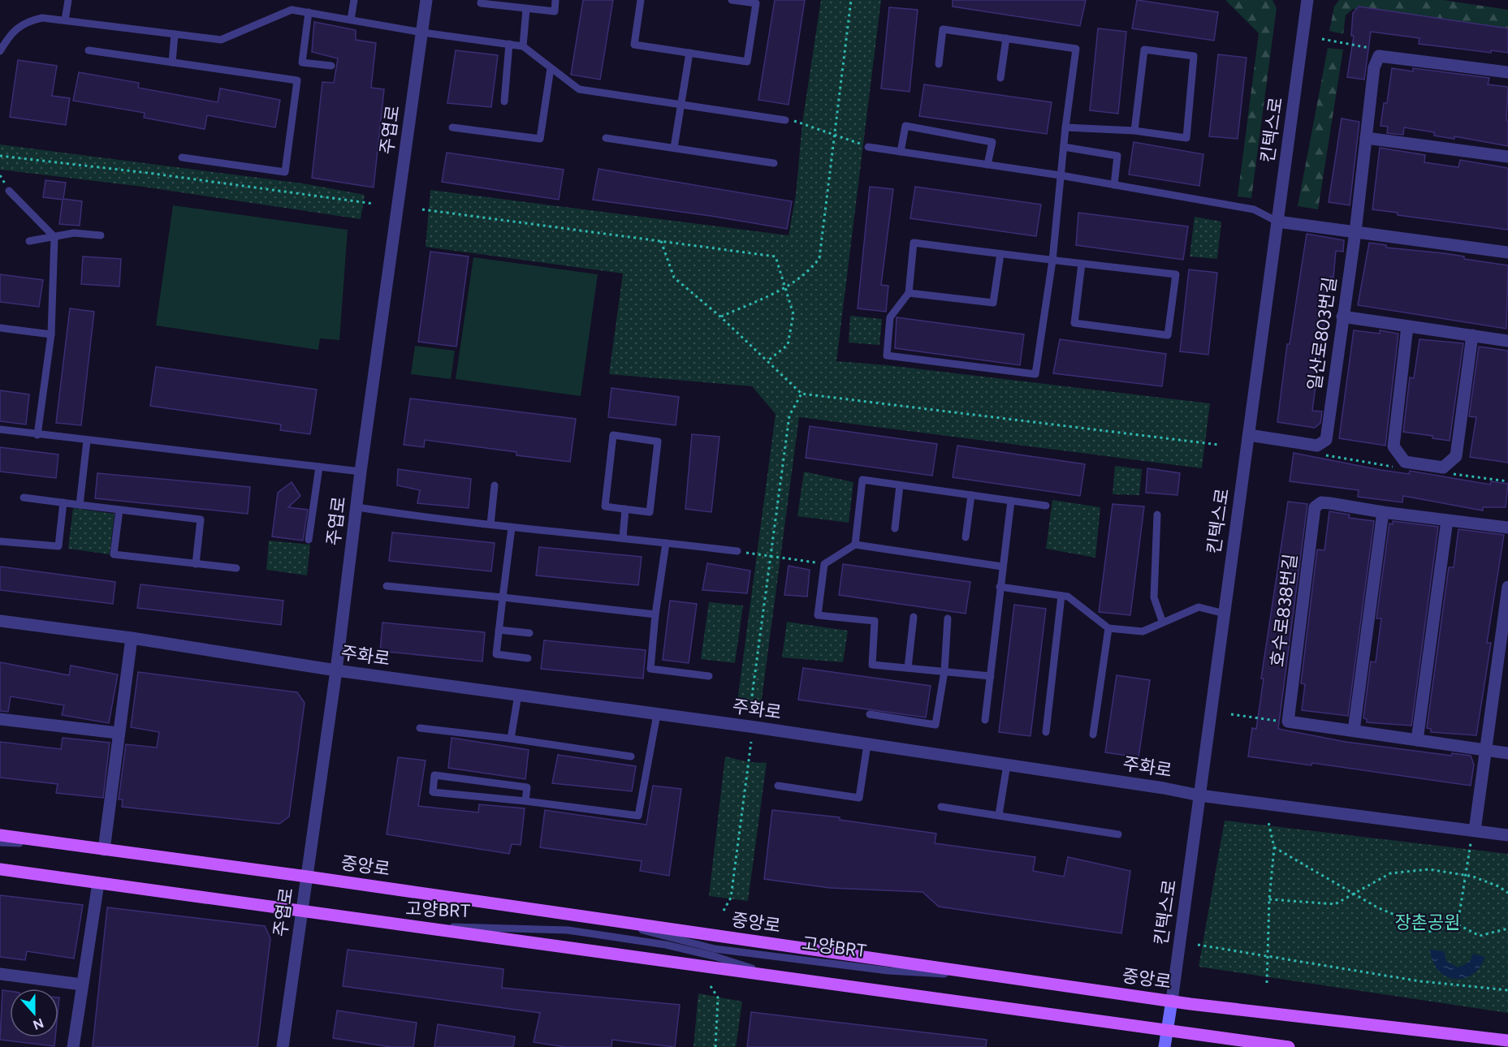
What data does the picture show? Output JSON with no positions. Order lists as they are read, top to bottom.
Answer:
{
  "streets": {
    "main road": ["킨텍스로", "중앙로"],
    "street": [
      "주엽로",
      "일산로803번길",
      "호수로838번길",
      "주화로"
    ],
    "lane": ["고양BRT"]
  },
  "crossings": [
    ["주엽로", "주화로"],
    ["주엽로", "중앙로"],
    ["킨텍스로", "일산로803번길"],
    ["킨텍스로", "주화로"],
    ["킨텍스로", "중앙로"]
  ],
  "parks": ["장촌공원"],
  "north": "bottom"
}
